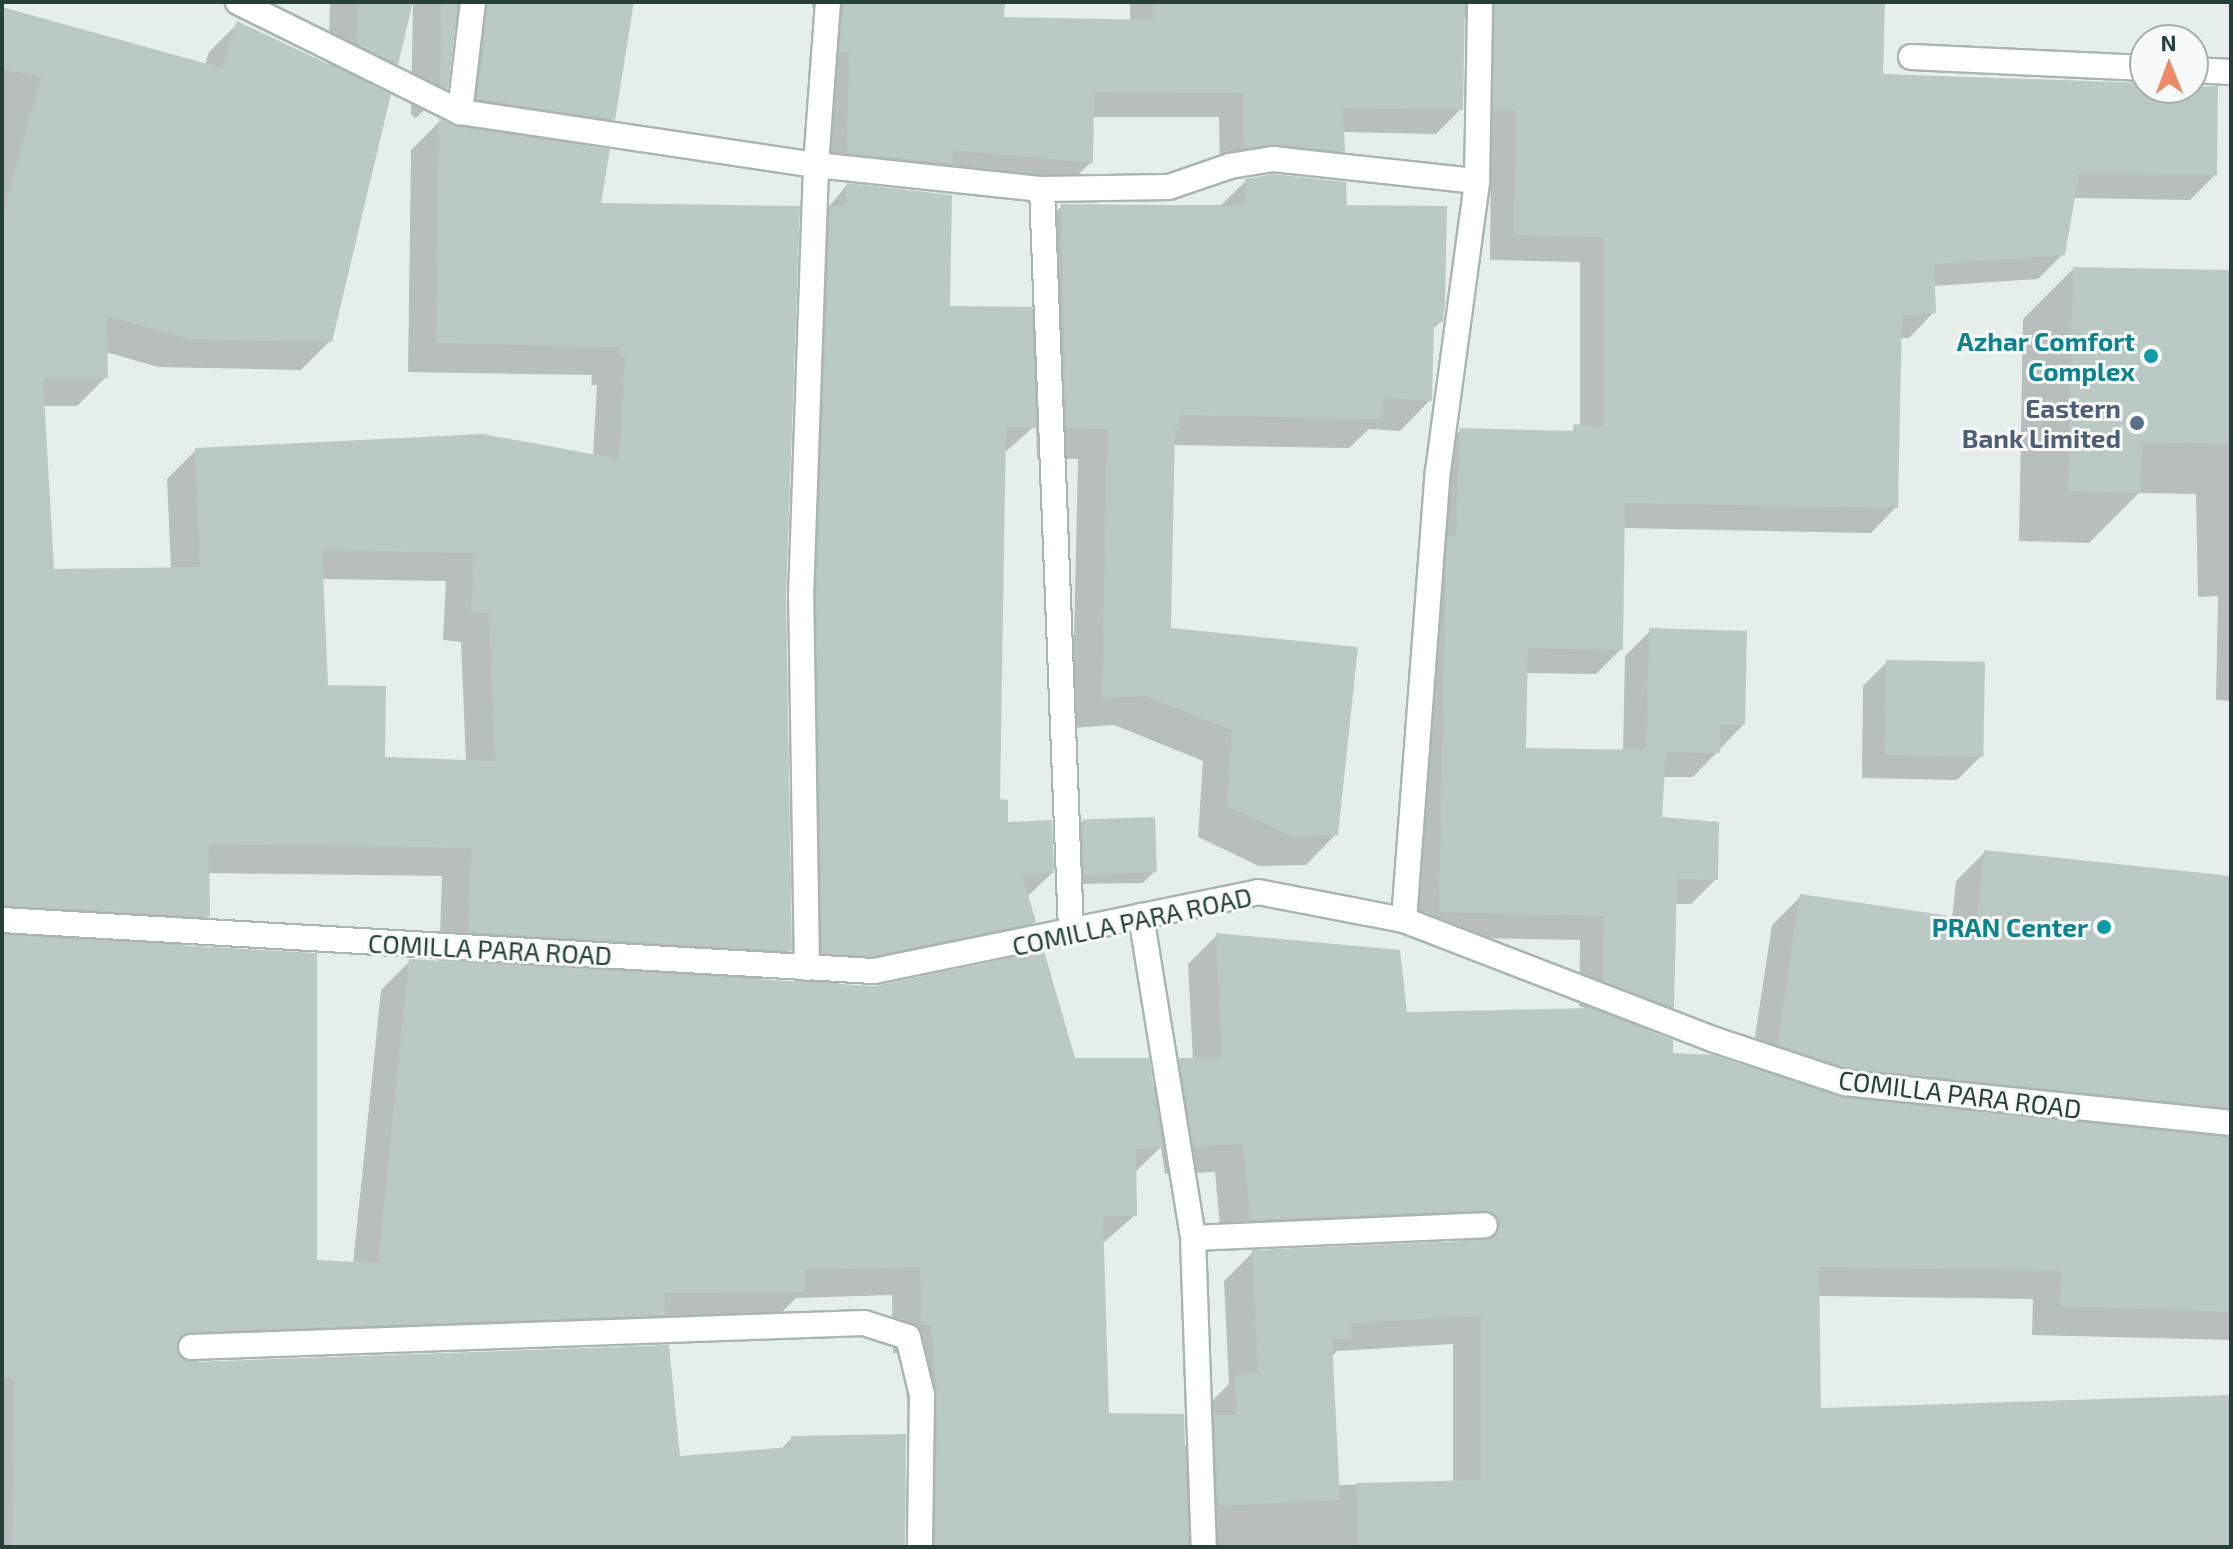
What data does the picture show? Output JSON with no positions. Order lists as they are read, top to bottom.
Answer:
{
  "streets": {
    "street": ["COMILLA PARA ROAD"]
  },
  "places": ["Azhar Comfort Complex", "Eastern Bank Limited", "PRAN Center"],
  "north": "top"
}
